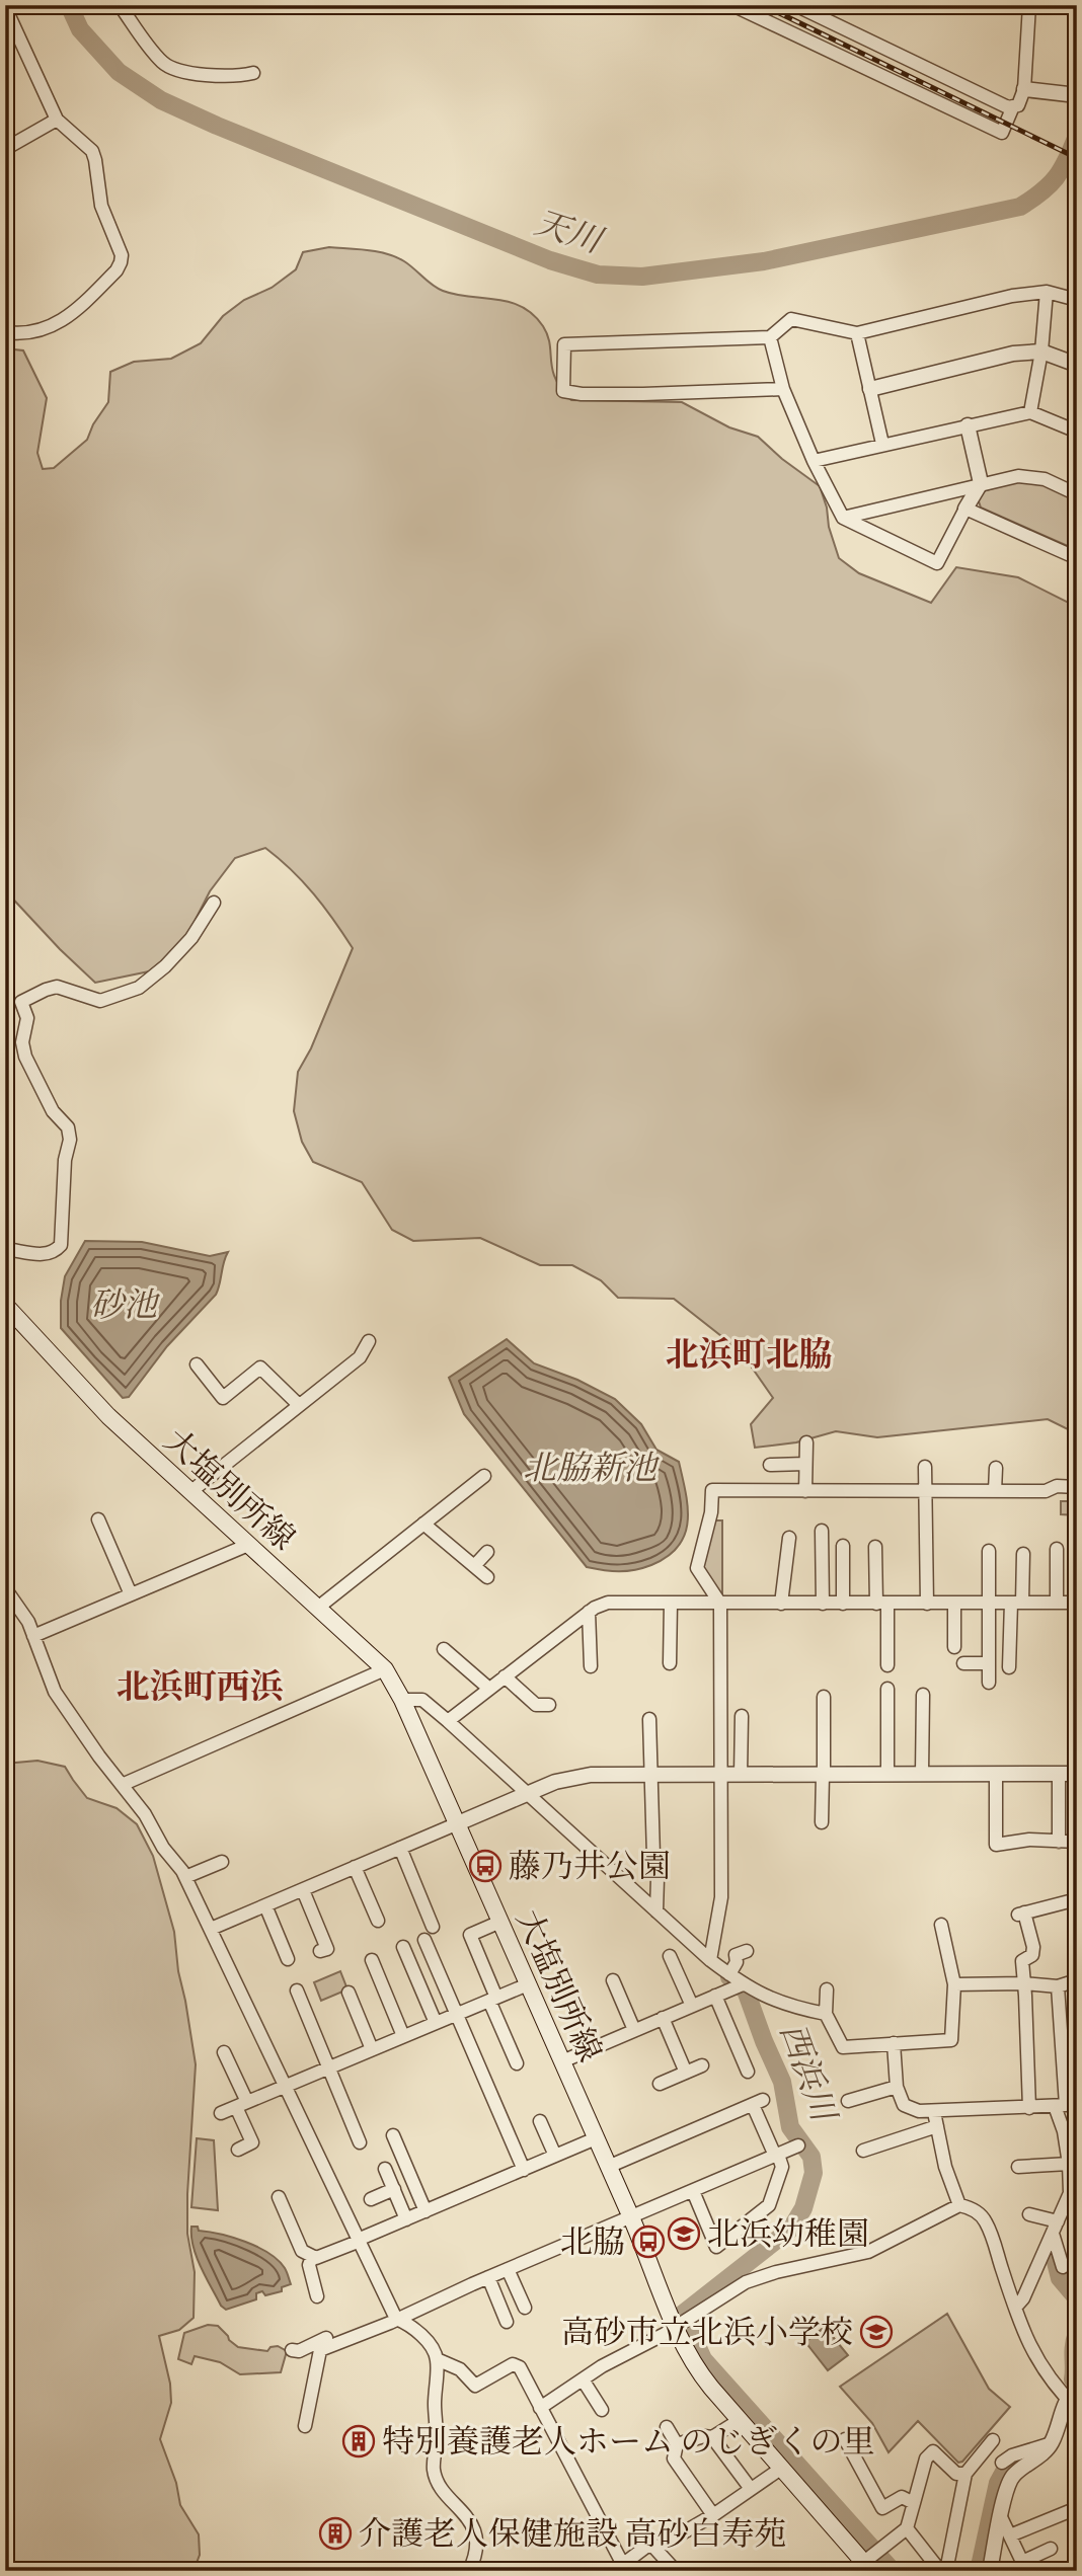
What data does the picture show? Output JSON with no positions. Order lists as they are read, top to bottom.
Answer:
{
  "streets": {
    "main road": ["大塩別所線"]
  },
  "districts": ["北浜町北脇", "北浜町西浜"],
  "water": [
    "天川",
    "砂池",
    "北脇新池",
    "西浜川"
  ],
  "places": {
    "bus stop": ["藤乃井公園", "北脇"],
    "school or university": ["北浜幼稚園", "高砂市立北浜小学校"],
    "building": ["特別養護老人ホーム のじぎくの里", "介護老人保健施設 高砂白寿苑"]
  }
}
